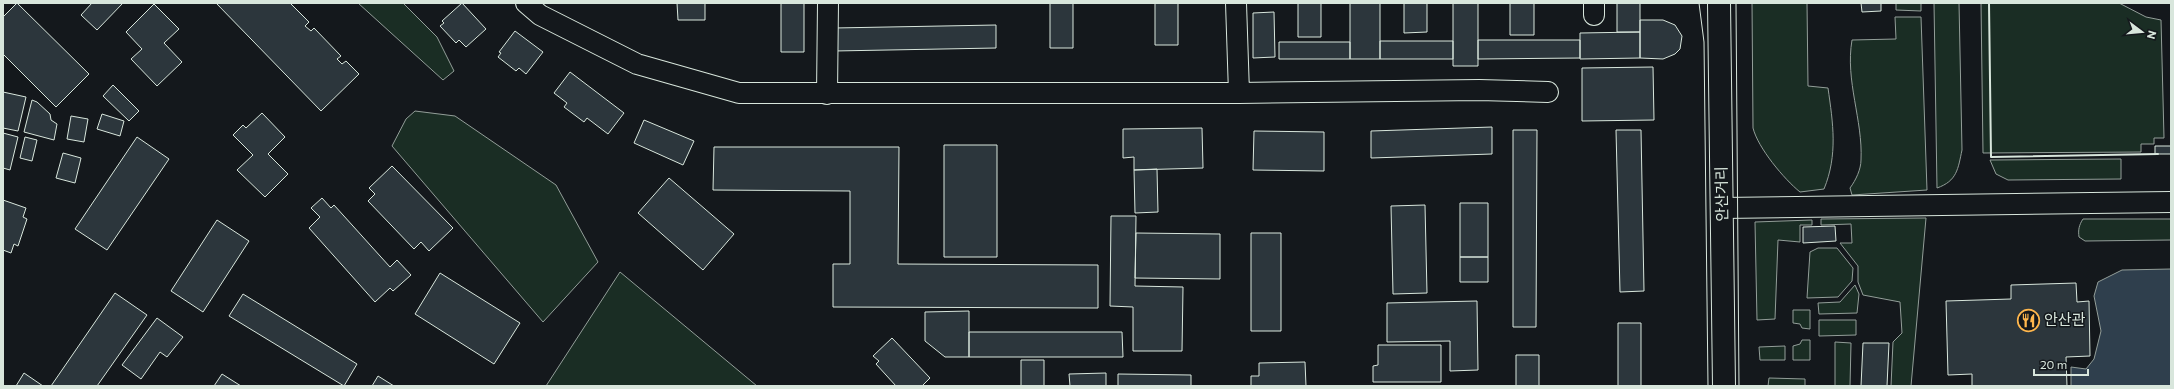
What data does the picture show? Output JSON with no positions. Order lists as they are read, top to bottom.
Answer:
{
  "streets": {
    "main road": ["안산거리"]
  },
  "places": {
    "restaurant": ["안산관"]
  },
  "scale_bar": "20 m",
  "north": "right"
}
